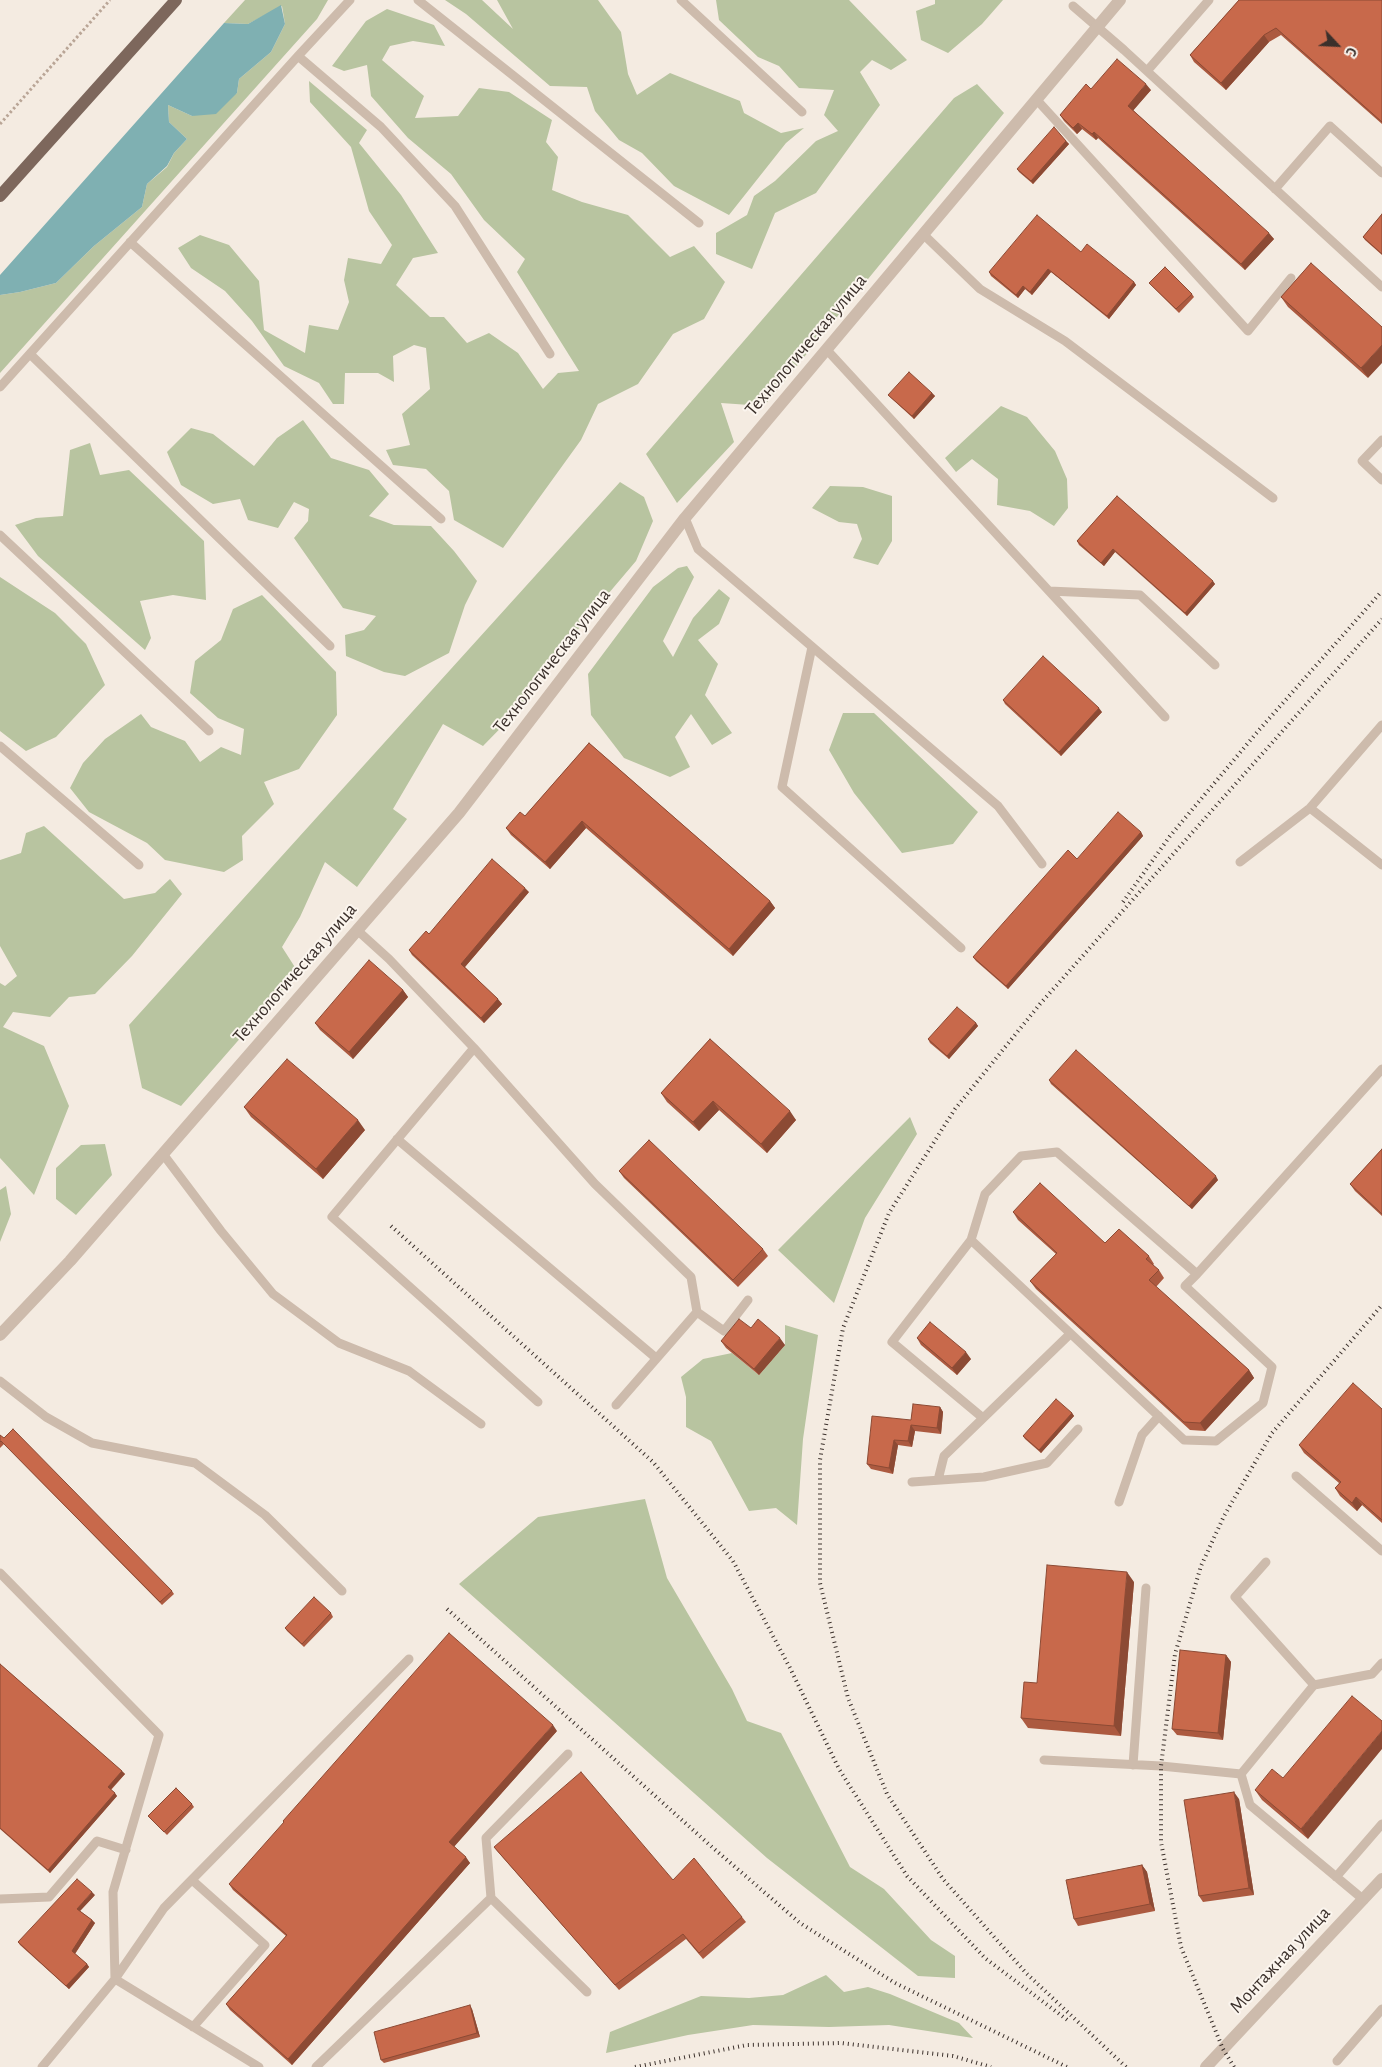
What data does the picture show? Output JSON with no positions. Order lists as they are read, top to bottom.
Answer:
{
  "streets": {
    "street": ["Технологическая улица", "Монтажная улица"]
  },
  "north": "bottom right"
}
